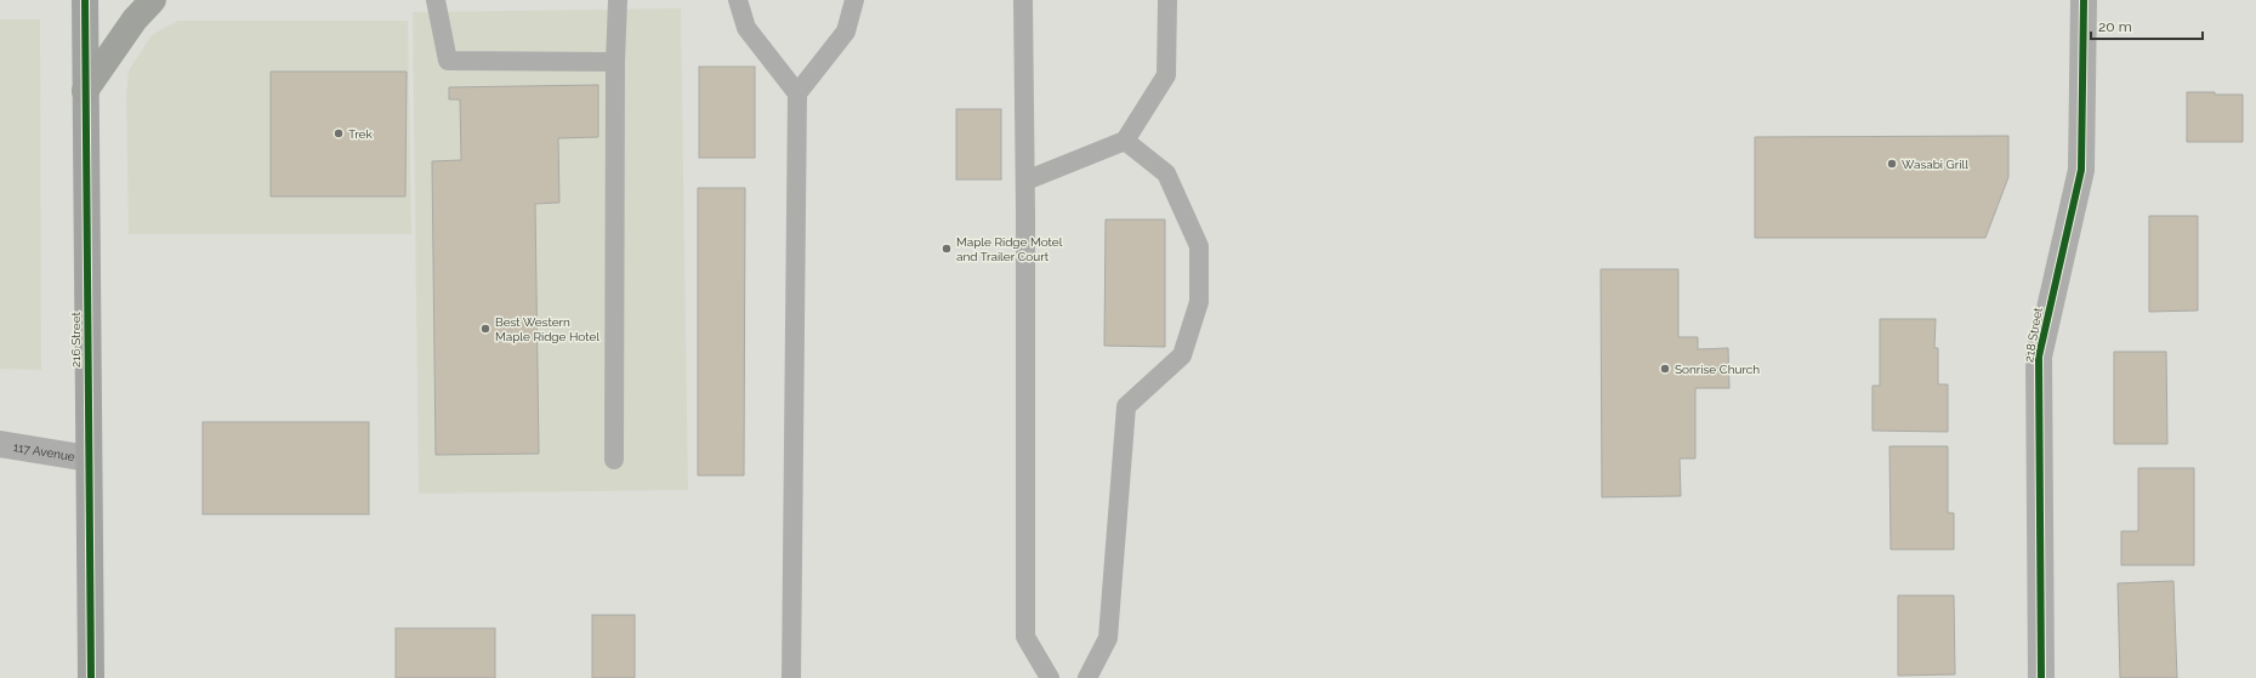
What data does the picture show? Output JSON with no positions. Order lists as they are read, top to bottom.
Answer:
{
  "streets": {
    "street": ["218 Street", "216 Street", "117 Avenue"]
  },
  "crossings": [
    ["216 Street", "117 Avenue"]
  ],
  "places": [
    "Trek",
    "Wasabi Grill",
    "Maple Ridge Motel and Trailer Court",
    "Best Western Maple Ridge Hotel",
    "Sonrise Church"
  ],
  "scale_bar": "20 m"
}
